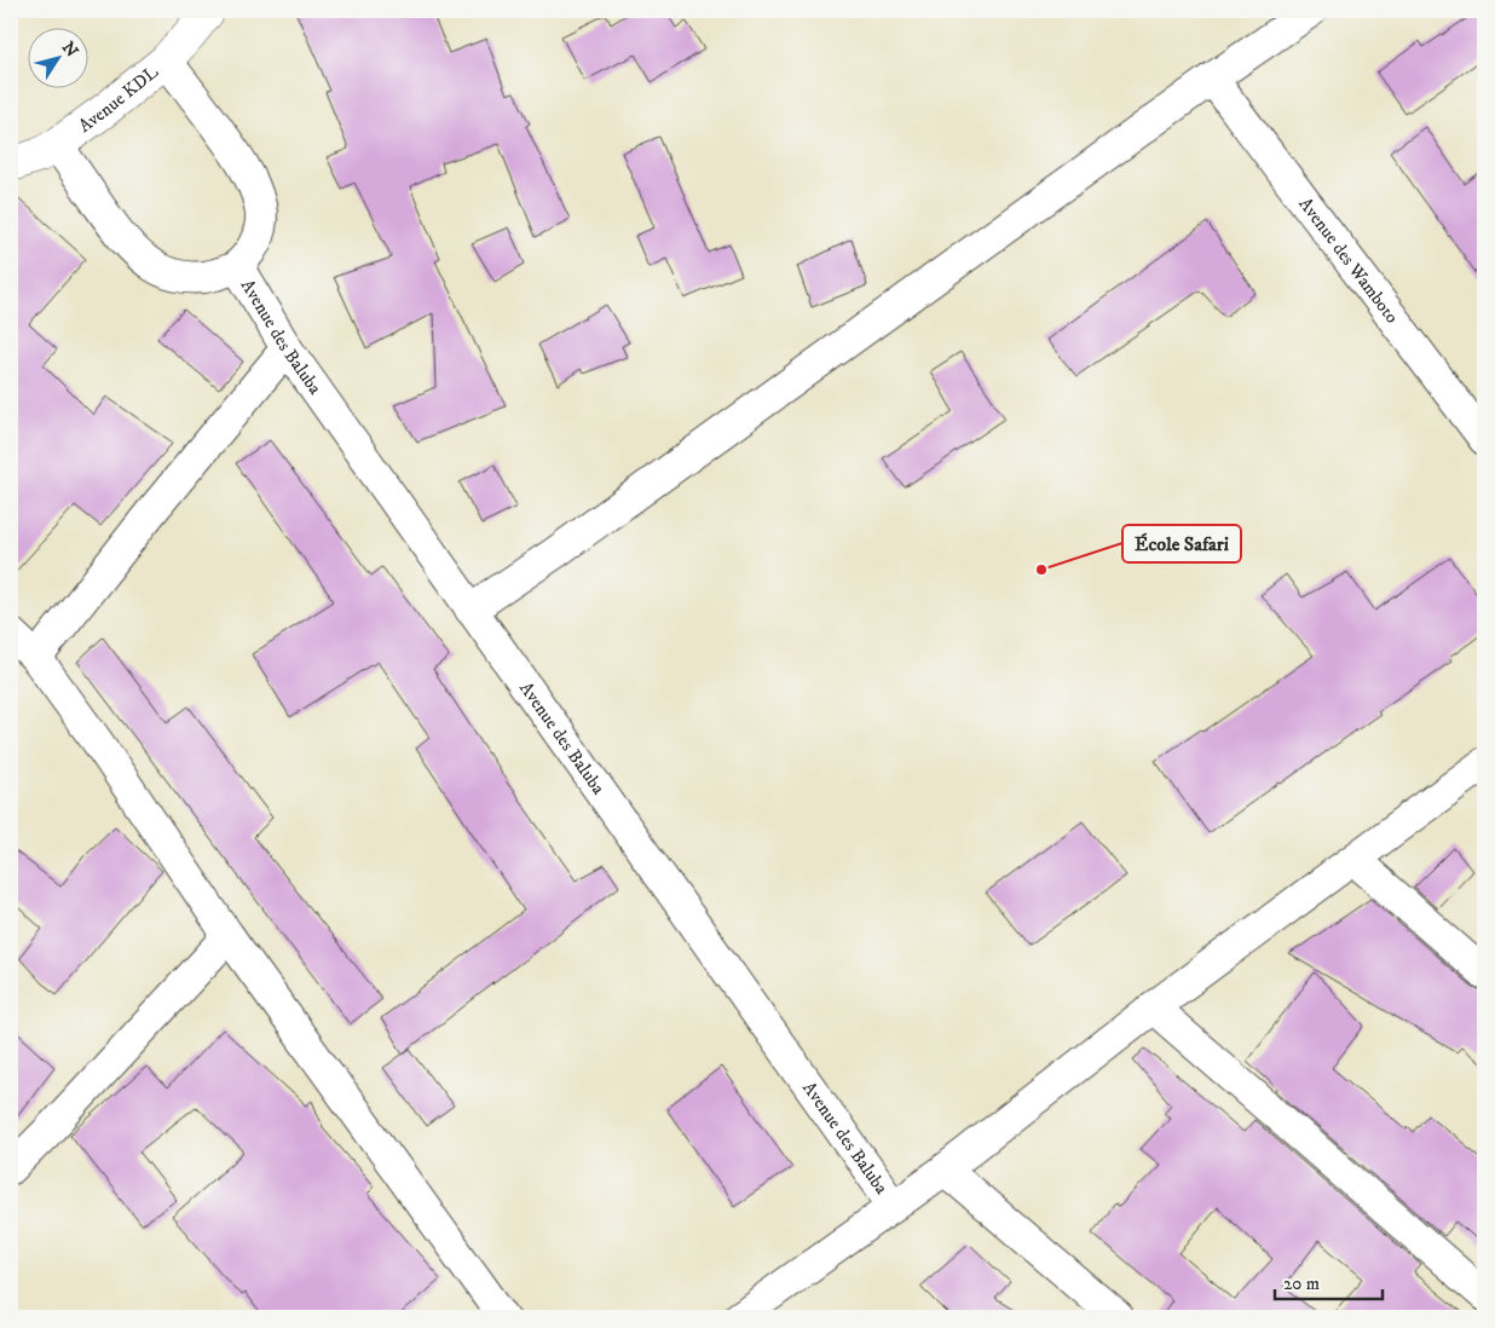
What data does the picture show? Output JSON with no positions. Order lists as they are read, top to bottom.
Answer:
{
  "streets": {
    "street": ["Avenue KDL", "Avenue des Wamboto", "Avenue des Baluba"]
  },
  "crossings": [
    ["Avenue KDL", "Avenue des Baluba"]
  ],
  "places": ["École Safari"],
  "scale_bar": "20 m",
  "north": "top right"
}
